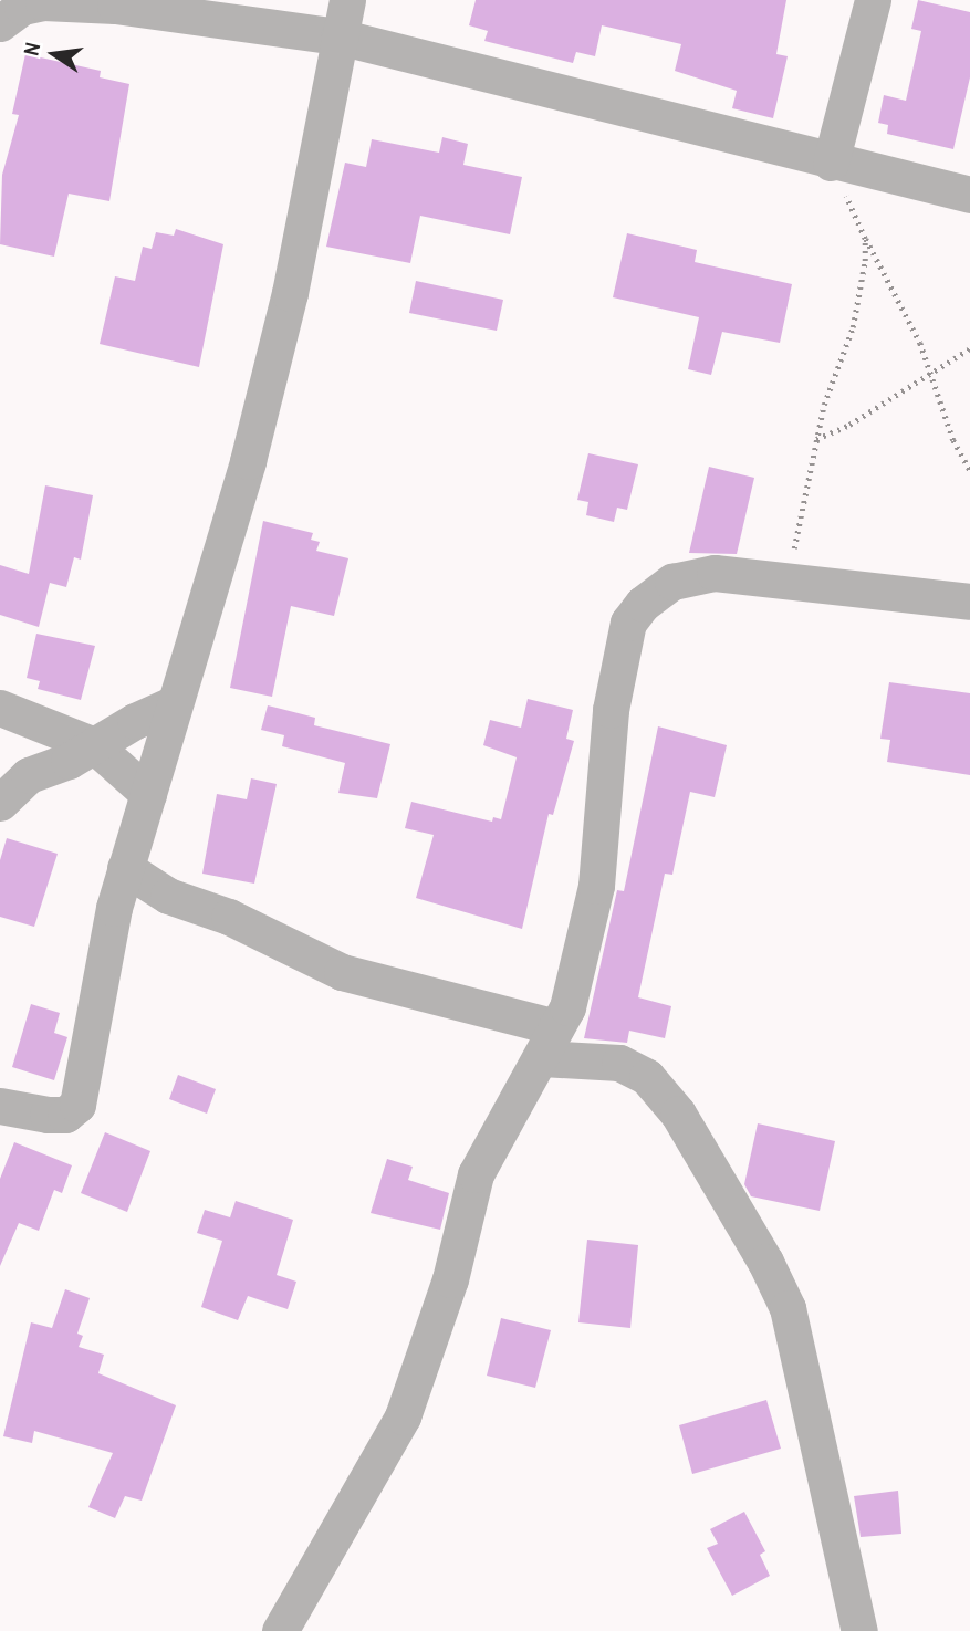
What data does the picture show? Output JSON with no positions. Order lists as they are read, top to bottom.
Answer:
{
  "north": "left"
}
